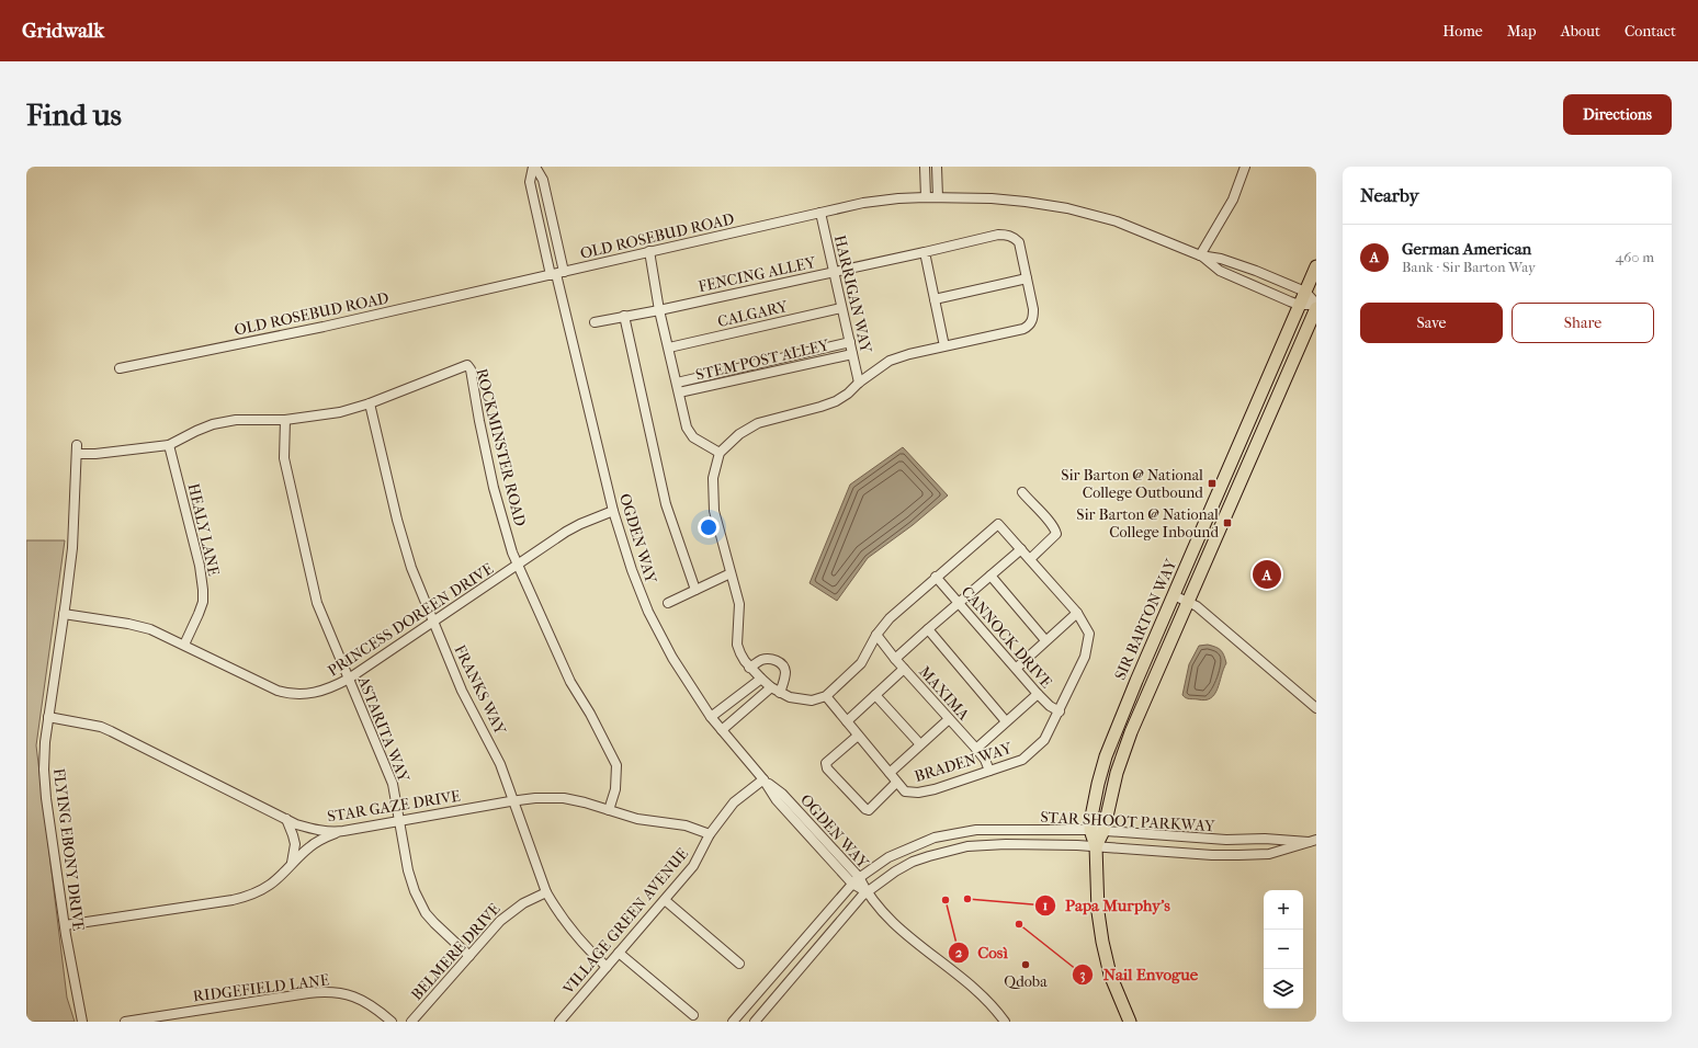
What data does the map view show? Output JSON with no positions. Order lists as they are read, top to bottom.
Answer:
{
  "streets": {
    "main road": ["SIR BARTON WAY"],
    "street": [
      "OLD ROSEBUD ROAD",
      "FENCING ALLEY",
      "HARRIGAN WAY",
      "CALGARY",
      "STEM POST ALLEY",
      "ROCKMINSTER ROAD",
      "HEALY LANE",
      "OGDEN WAY",
      "PRINCESS DOREEN DRIVE",
      "CANNOCK DRIVE",
      "FRANKS WAY",
      "MAXIMA",
      "ASTARITA WAY",
      "BRADEN WAY",
      "STAR GAZE DRIVE",
      "STAR SHOOT PARKWAY",
      "FLYING EBONY DRIVE",
      "VILLAGE GREEN AVENUE",
      "BELMERE DRIVE",
      "RIDGEFIELD LANE"
    ]
  },
  "crossings": [
    ["OLD ROSEBUD ROAD", "HARRIGAN WAY"],
    ["OLD ROSEBUD ROAD", "OGDEN WAY"],
    ["OLD ROSEBUD ROAD", "SIR BARTON WAY"],
    ["FENCING ALLEY", "HARRIGAN WAY"],
    ["HARRIGAN WAY", "CALGARY"],
    ["HARRIGAN WAY", "STEM POST ALLEY"],
    ["ROCKMINSTER ROAD", "HEALY LANE"],
    ["ROCKMINSTER ROAD", "PRINCESS DOREEN DRIVE"],
    ["ROCKMINSTER ROAD", "FRANKS WAY"],
    ["ROCKMINSTER ROAD", "ASTARITA WAY"],
    ["ROCKMINSTER ROAD", "STAR GAZE DRIVE"],
    ["ROCKMINSTER ROAD", "FLYING EBONY DRIVE"],
    ["HEALY LANE", "PRINCESS DOREEN DRIVE"],
    ["OGDEN WAY", "PRINCESS DOREEN DRIVE"],
    ["OGDEN WAY", "STAR SHOOT PARKWAY"],
    ["OGDEN WAY", "VILLAGE GREEN AVENUE"],
    ["PRINCESS DOREEN DRIVE", "FRANKS WAY"],
    ["PRINCESS DOREEN DRIVE", "ASTARITA WAY"],
    ["PRINCESS DOREEN DRIVE", "FLYING EBONY DRIVE"],
    ["SIR BARTON WAY", "STAR SHOOT PARKWAY"],
    ["CANNOCK DRIVE", "BRADEN WAY"],
    ["FRANKS WAY", "STAR GAZE DRIVE"],
    ["FRANKS WAY", "VILLAGE GREEN AVENUE"],
    ["FRANKS WAY", "BELMERE DRIVE"],
    ["MAXIMA", "BRADEN WAY"],
    ["ASTARITA WAY", "STAR GAZE DRIVE"],
    ["ASTARITA WAY", "BELMERE DRIVE"],
    ["STAR GAZE DRIVE", "FLYING EBONY DRIVE"],
    ["STAR GAZE DRIVE", "VILLAGE GREEN AVENUE"]
  ],
  "places": {
    "transit": ["Sir Barton @ National College Outbound", "Sir Barton @ National College Inbound"],
    "other": [
      "Papa Murphy's",
      "Così",
      "Nail Envogue",
      "Qdoba"
    ]
  },
  "page": {
    "header": "Gridwalk",
    "nav": [
      "Home",
      "Map",
      "About",
      "Contact"
    ],
    "buttons": [
      "Directions",
      ["Save", "Share"]
    ],
    "title": "Find us",
    "heading": "Nearby",
    "list": [
      {
        "mark": "A",
        "name": "German American",
        "note": "Bank · Sir Barton Way",
        "value": "460 m"
      }
    ],
    "pins": "A",
    "map_buttons": ["+", "−"]
  }
}
